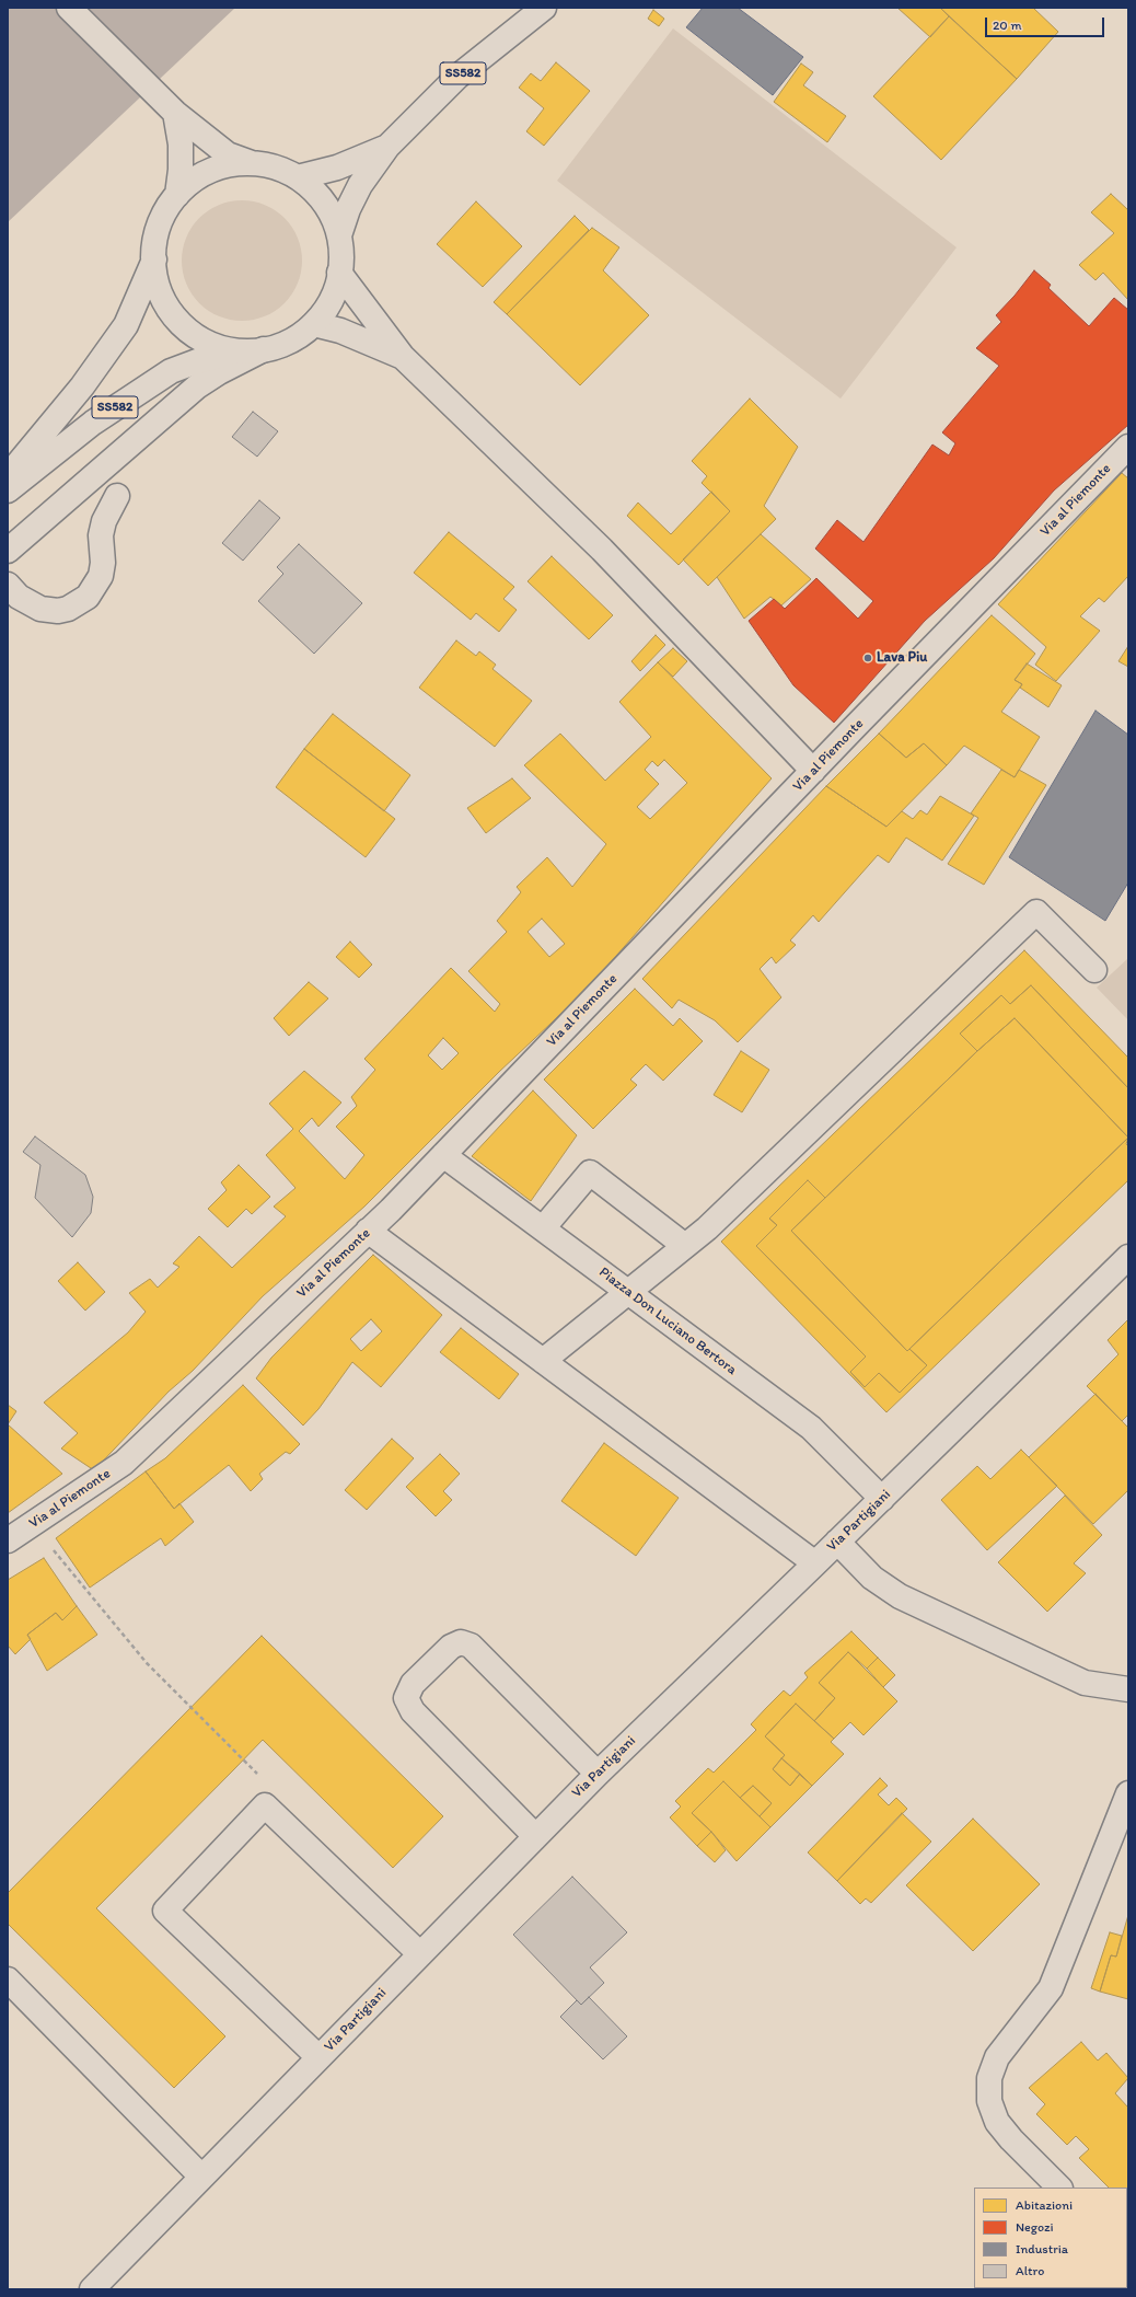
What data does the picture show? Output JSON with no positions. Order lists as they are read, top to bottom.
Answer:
{
  "streets": {
    "street": [
      "SS582",
      "Via al Piemonte",
      "Piazza Don Luciano Bertora",
      "Via Partigiani"
    ]
  },
  "crossings": [
    ["Via al Piemonte", "Piazza Don Luciano Bertora"],
    ["Piazza Don Luciano Bertora", "Via Partigiani"]
  ],
  "places": ["Lava Piu"],
  "legend": [
    "Abitazioni",
    "Negozi",
    "Industria",
    "Altro"
  ],
  "scale_bar": "20 m"
}
